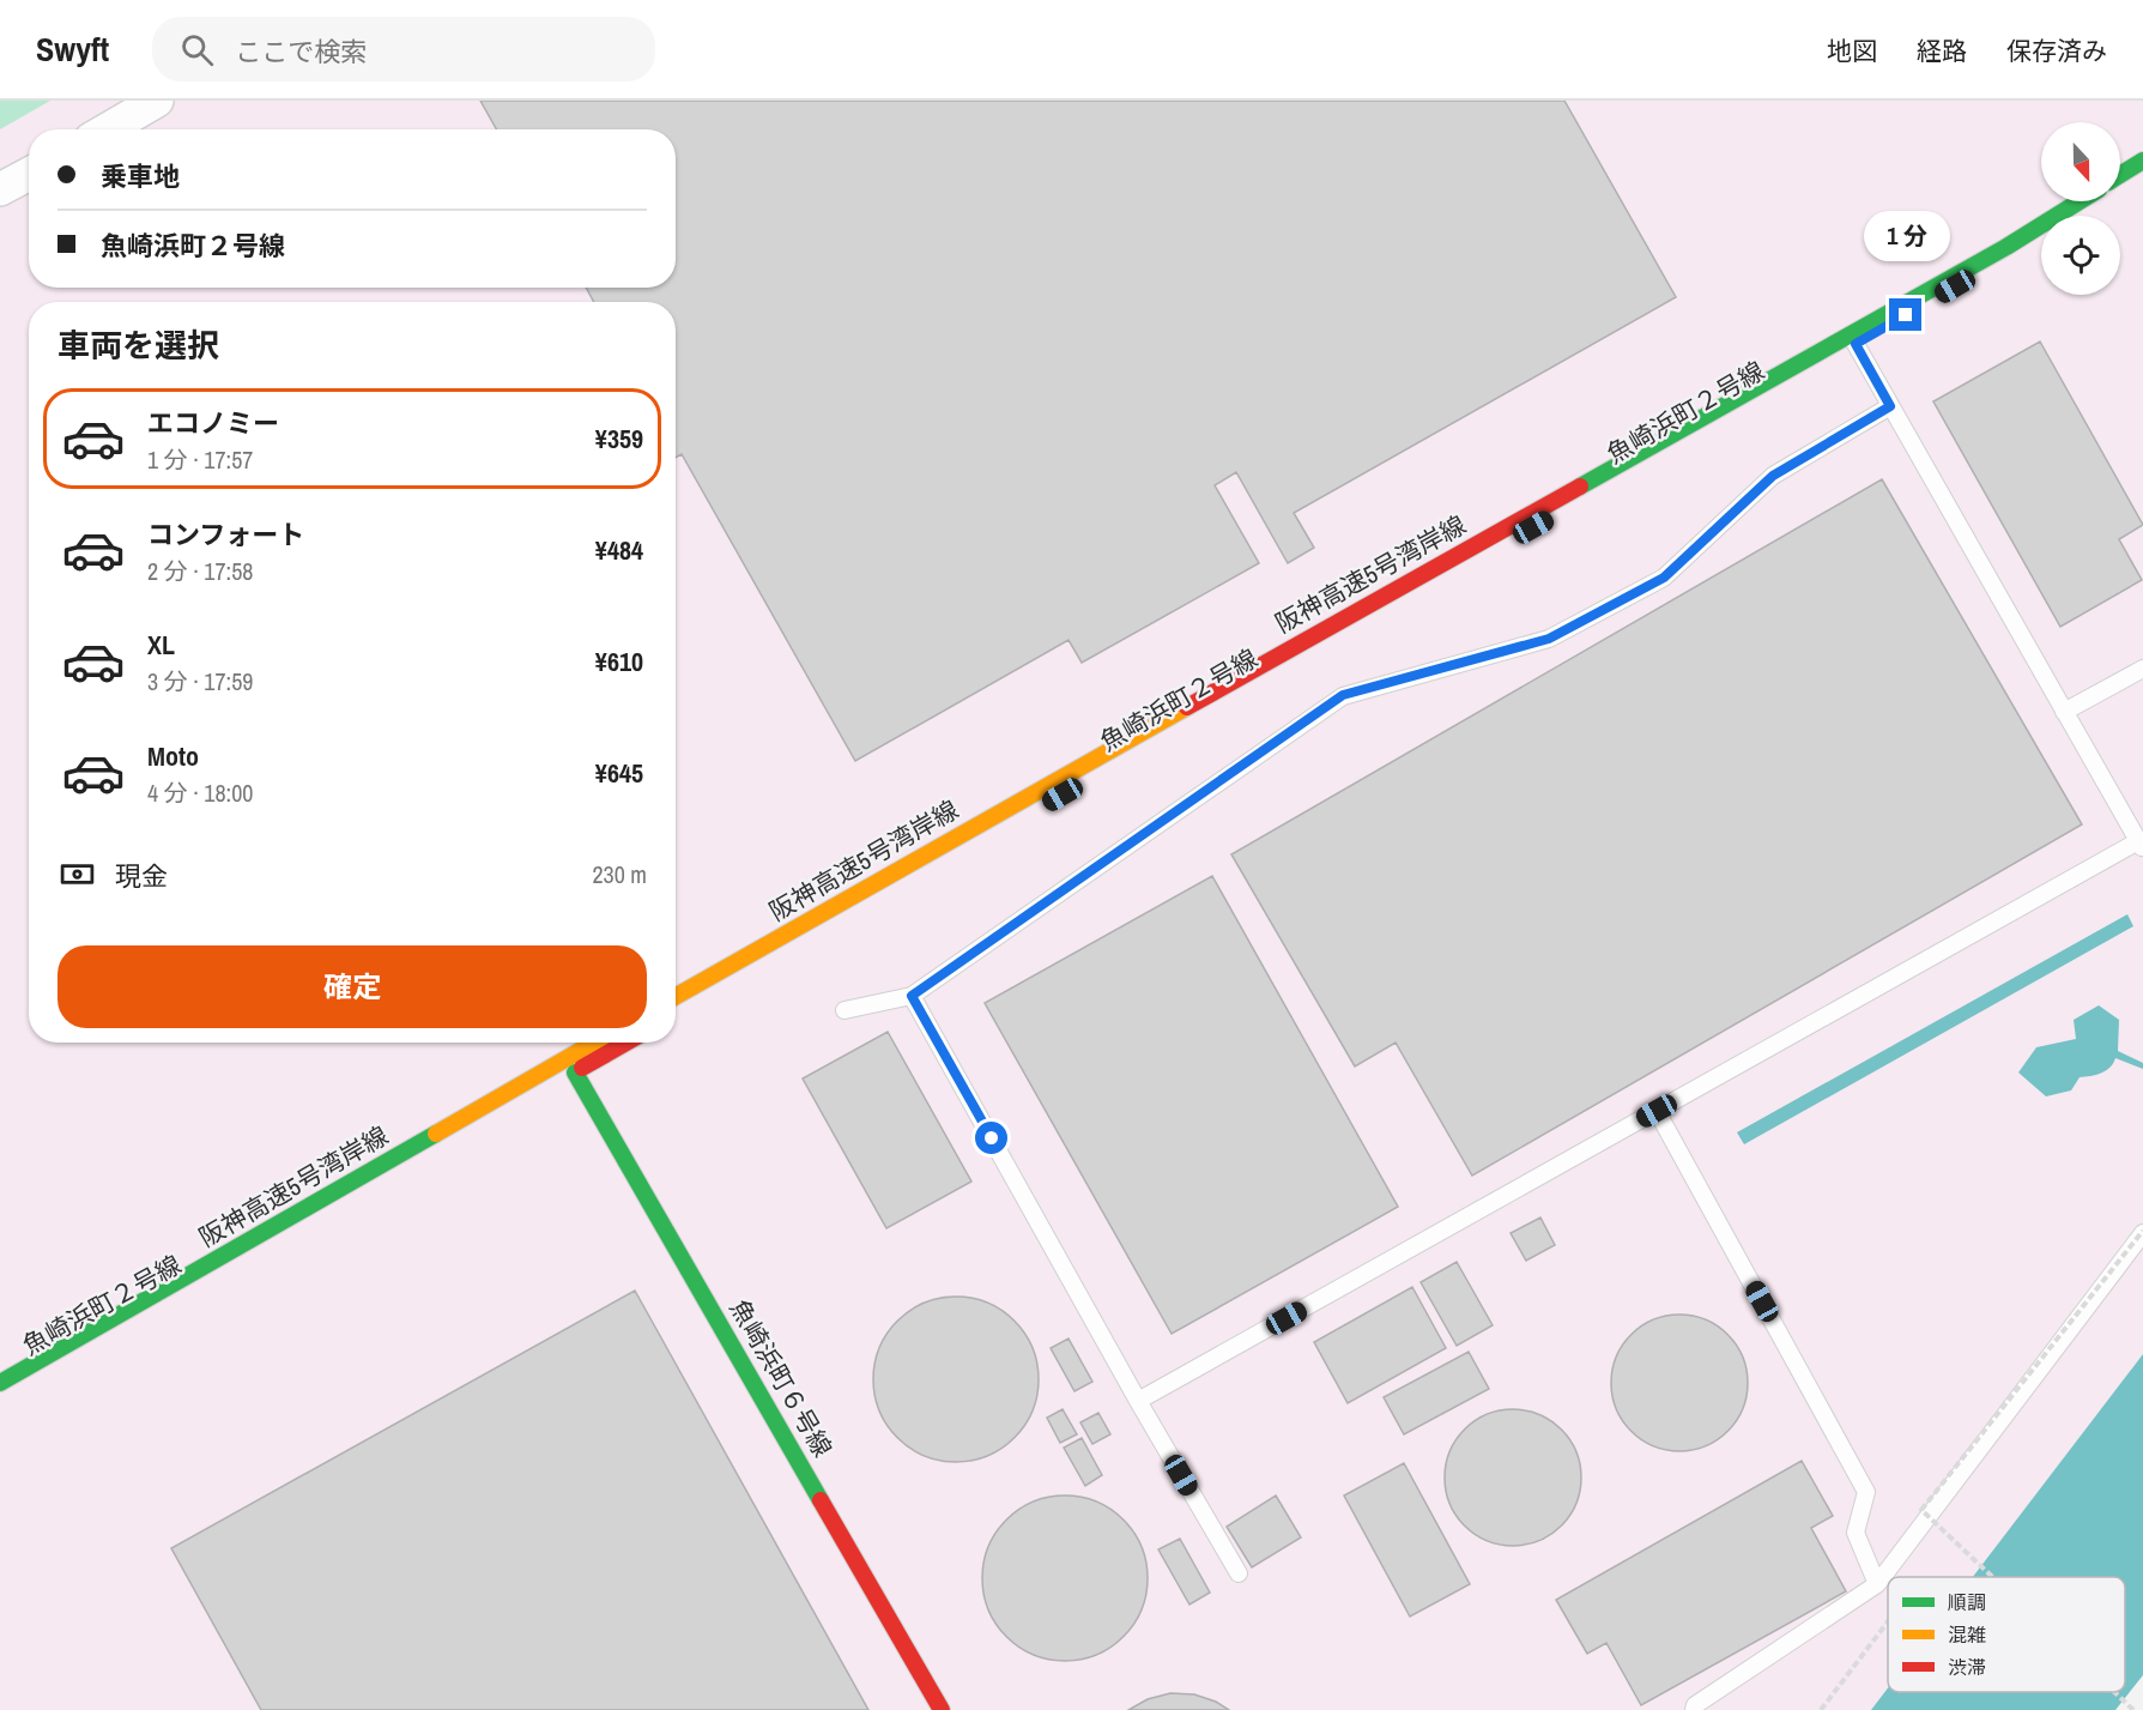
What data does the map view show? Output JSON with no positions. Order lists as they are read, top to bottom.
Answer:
{
  "streets": {
    "main road": ["魚崎浜町２号線", "阪神高速5号湾岸線", "魚崎浜町６号線"]
  },
  "crossings": [
    ["魚崎浜町２号線", "魚崎浜町６号線"]
  ],
  "legend": ["順調", "混雑", "渋滞"],
  "north": "bottom",
  "page": {
    "header": "Swyft",
    "search": "ここで検索",
    "nav": ["地図", "経路", "保存済み"],
    "banner": ["乗車地", "魚崎浜町２号線"],
    "bubble": "1 分",
    "heading": "車両を選択",
    "list": [
      {
        "name": "エコノミー",
        "note": "1 分 · 17:57",
        "value": "¥359"
      },
      {
        "name": "コンフォート",
        "note": "2 分 · 17:58",
        "value": "¥484"
      },
      {
        "name": "XL",
        "note": "3 分 · 17:59",
        "value": "¥610"
      },
      {
        "name": "Moto",
        "note": "4 分 · 18:00",
        "value": "¥645"
      }
    ],
    "pay": ["現金", "230 m"],
    "buttons": "確定"
  }
}
